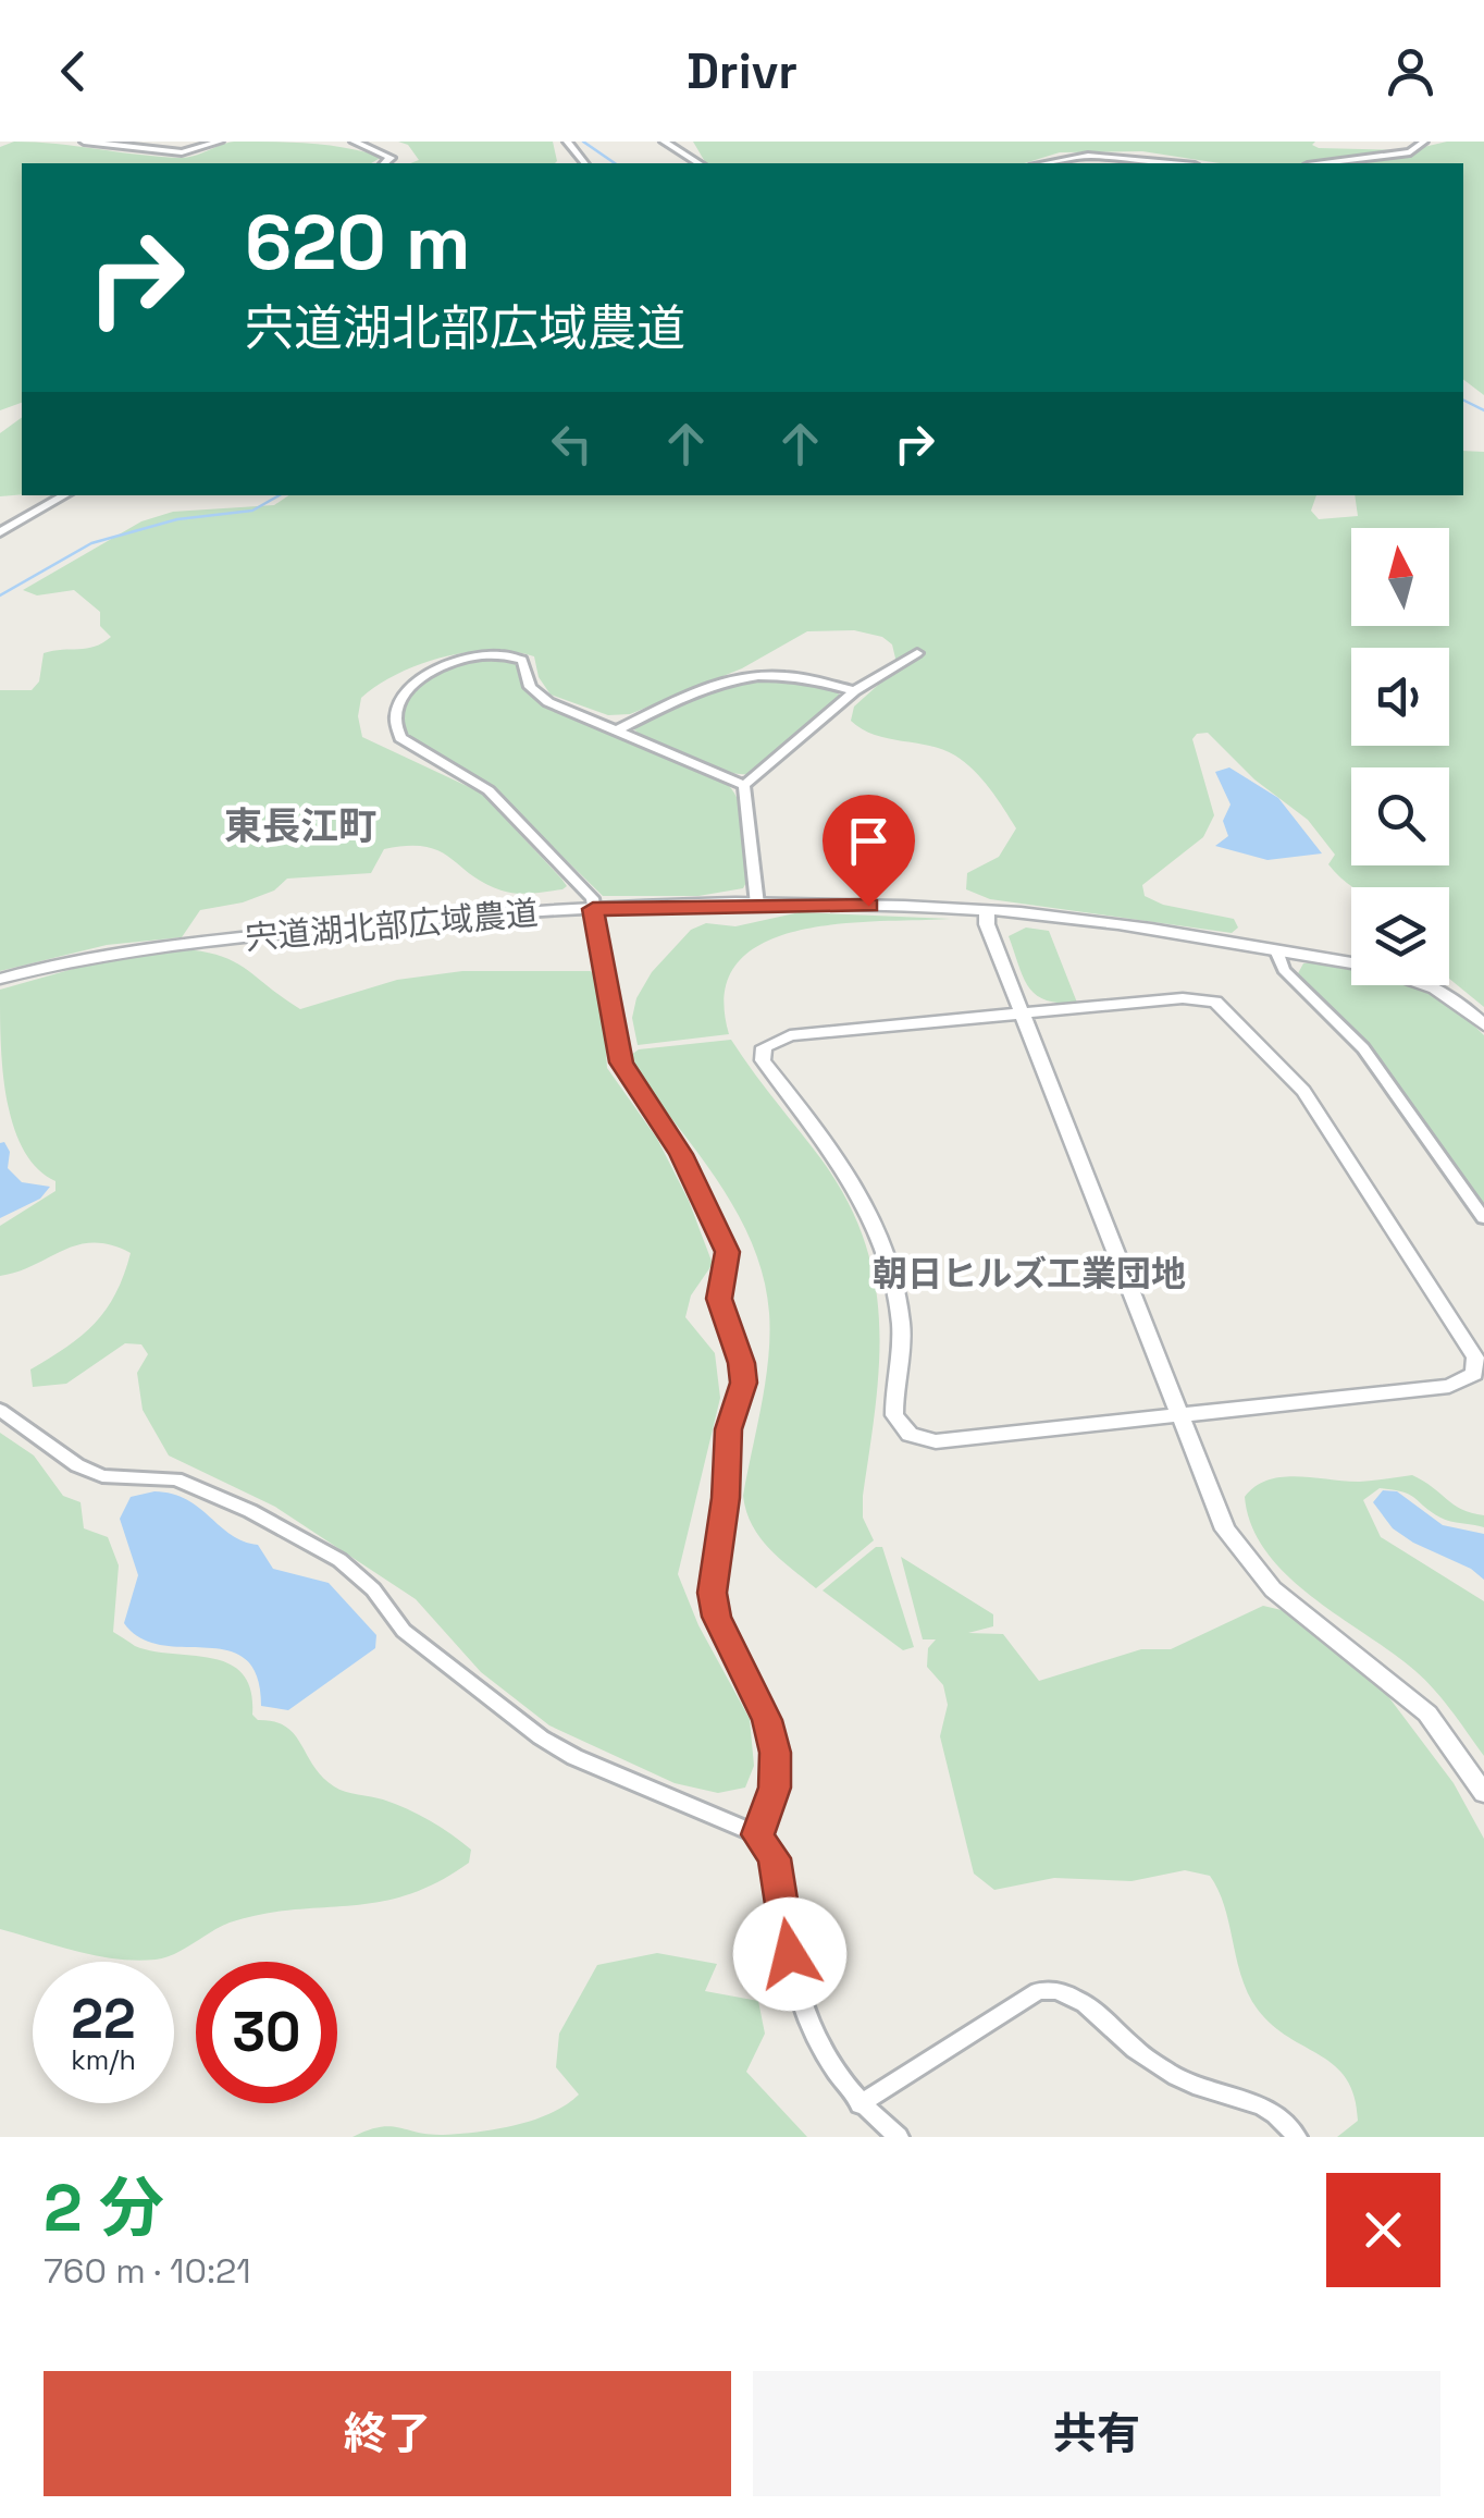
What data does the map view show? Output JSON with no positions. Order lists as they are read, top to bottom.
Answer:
{
  "streets": {
    "street": ["宍道湖北部広域農道"]
  },
  "districts": ["東長江町", "朝日ヒルズ工業団地"],
  "north": "top",
  "page": {
    "header": "Drivr",
    "turn": ["620 m", "宍道湖北部広域農道"],
    "speed": "22 km/h",
    "limit": "30",
    "heading": ["2 分", "760 m · 10:21"],
    "buttons": ["終了", "共有"]
  }
}
